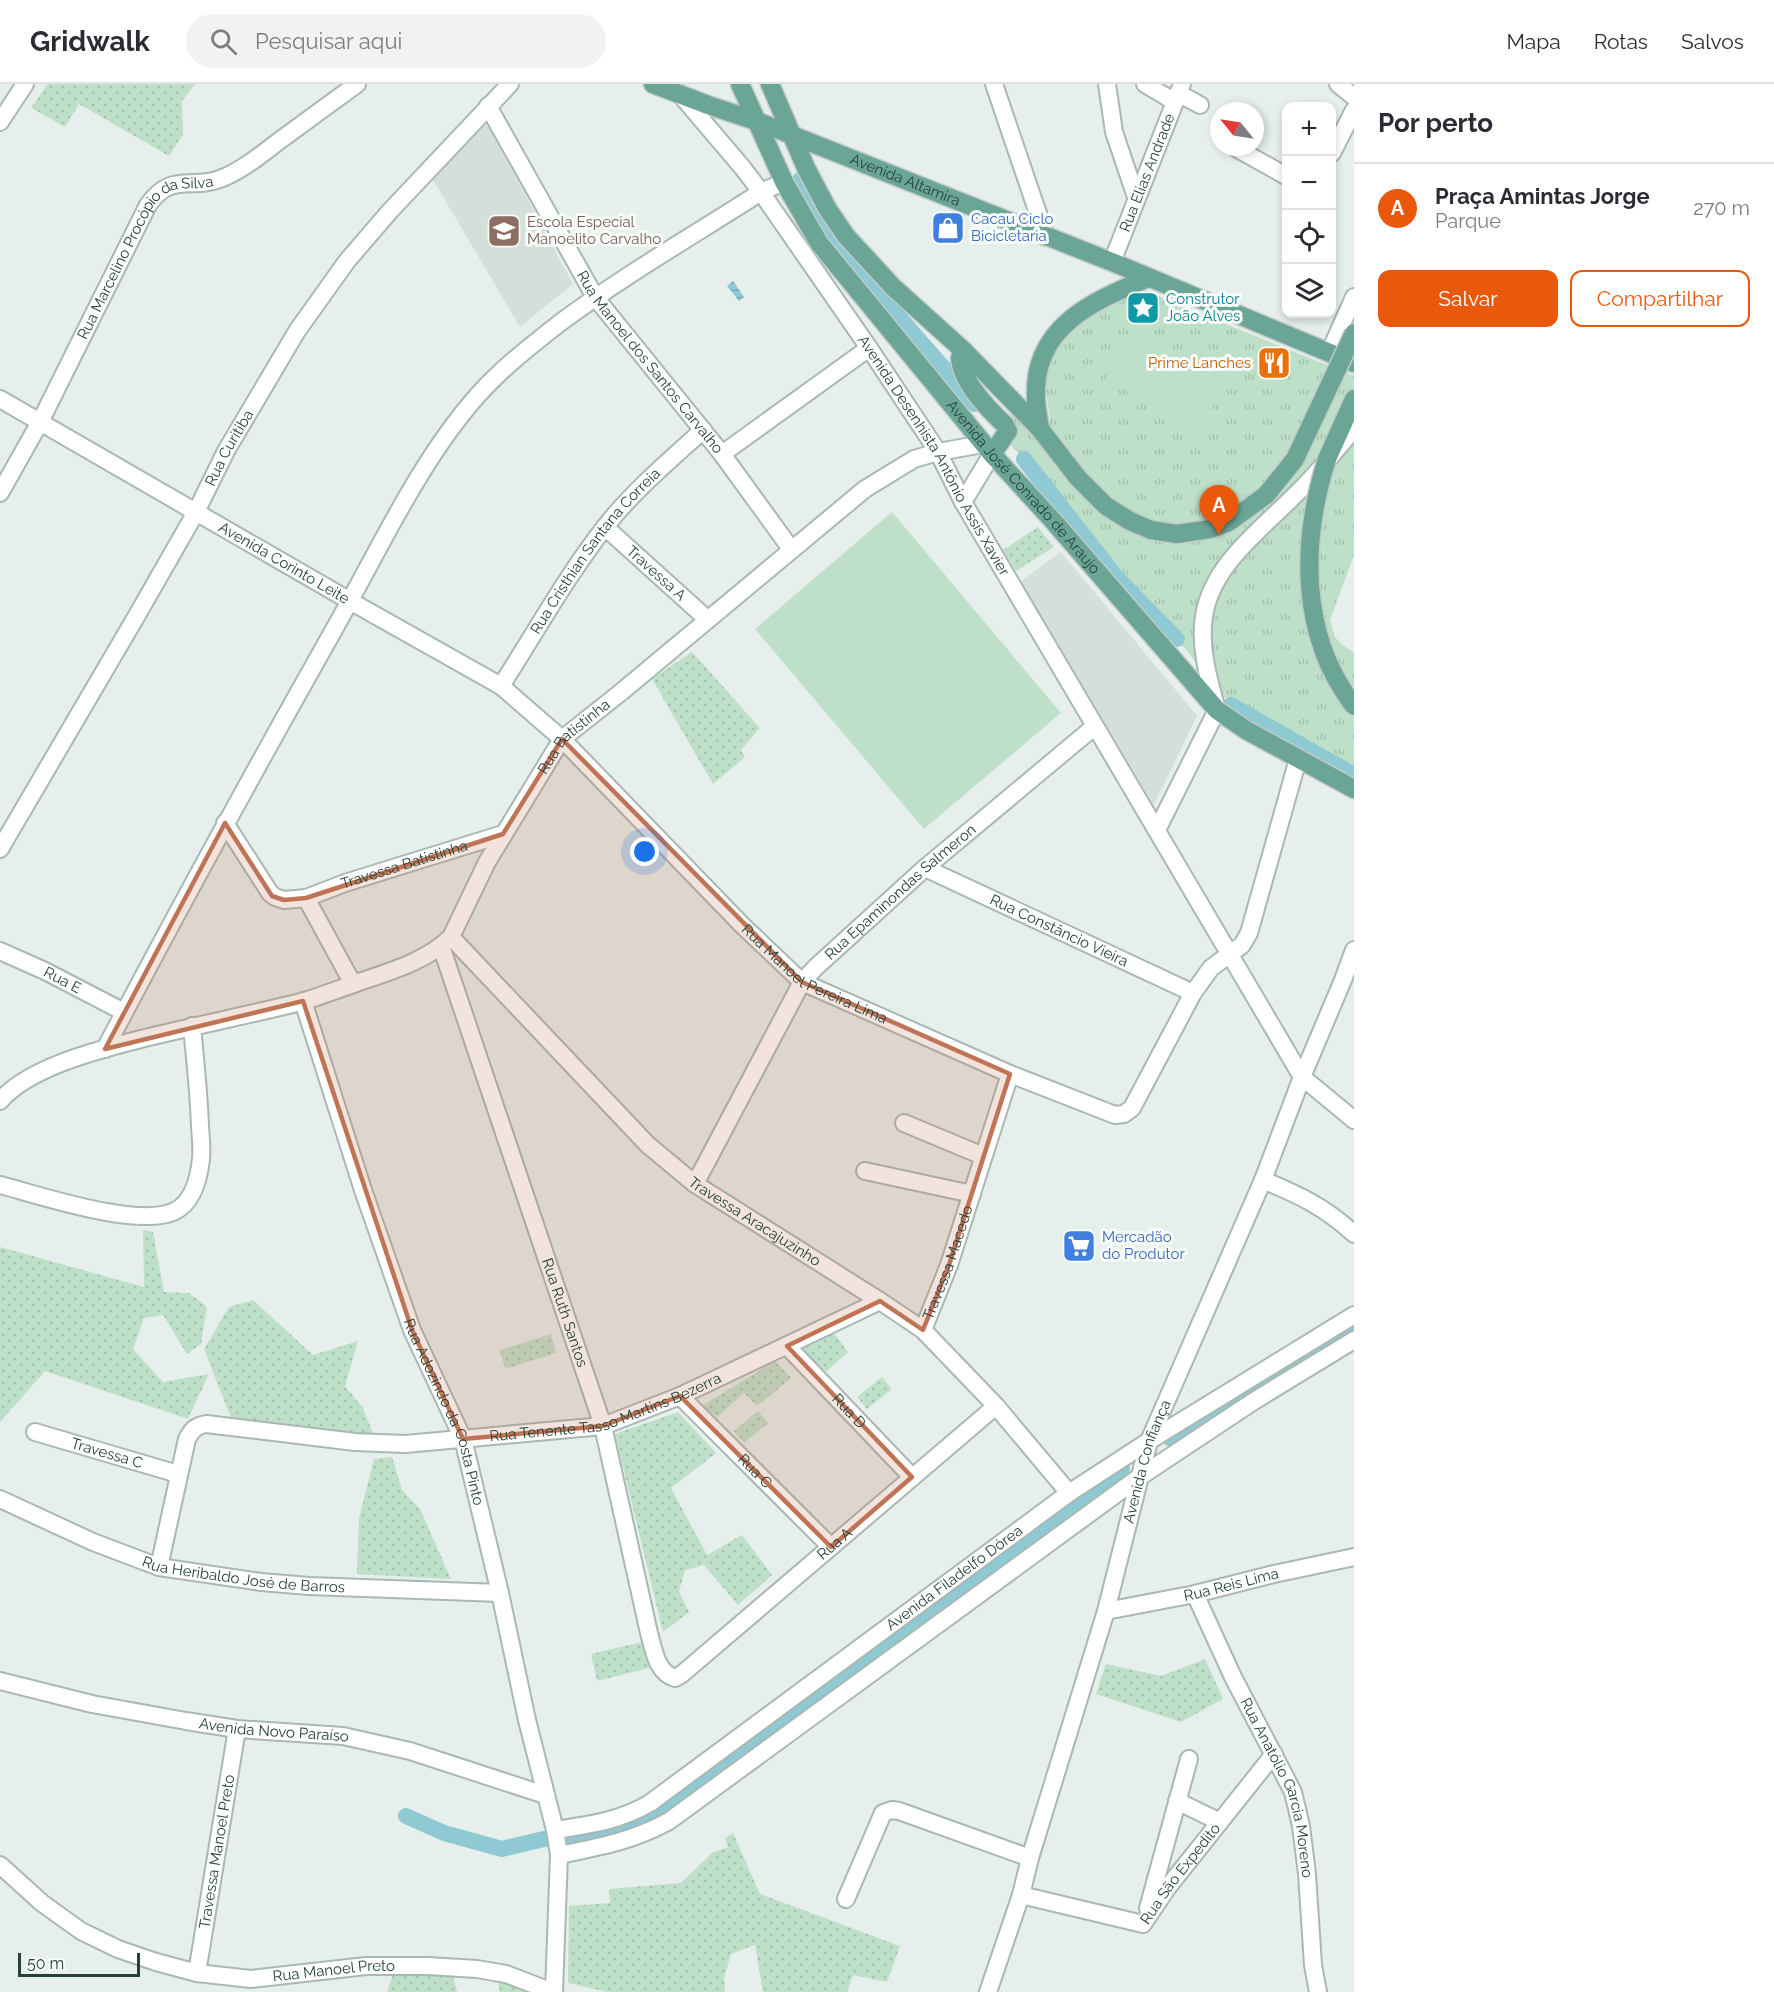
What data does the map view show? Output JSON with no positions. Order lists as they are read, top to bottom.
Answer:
{
  "streets": {
    "main road": ["Avenida Altamira", "Avenida José Conrado de Araujo"],
    "street": [
      "Rua Elias Andrade",
      "Rua Marcelino Procópio da Silva",
      "Rua Manoel dos Santos Carvalho",
      "Rua Curitiba",
      "Avenida Desenhista Antônio Assis Xavier",
      "Rua Cristhian Santana Correia",
      "Avenida Corinto Leite",
      "Travessa A",
      "Rua Batistinha",
      "Travessa Batistinha",
      "Rua Epaminondas Salmeron",
      "Rua Constâncio Vieira",
      "Rua Manoel Pereira Lima",
      "Rua E",
      "Travessa Aracajuzinho",
      "Travessa Macedo",
      "Rua Ruth Santos",
      "Rua Tenente Tasso Martins Bezerra",
      "Rua Adozindo da Costa Pinto",
      "Rua D",
      "Travessa C",
      "Avenida Confiança",
      "Rua C",
      "Rua A",
      "Rua Heribaldo José de Barros",
      "Avenida Filadelfo Dórea",
      "Rua Reis Lima",
      "Avenida Novo Paraíso",
      "Rua Anatólio Garcia Moreno",
      "Travessa Manoel Preto",
      "Rua São Expedito",
      "Rua Manoel Preto"
    ]
  },
  "crossings": [
    ["Rua Elias Andrade", "Avenida Altamira"],
    ["Avenida Altamira", "Avenida Desenhista Antônio Assis Xavier"],
    ["Avenida Altamira", "Avenida José Conrado de Araujo"],
    ["Rua Marcelino Procópio da Silva", "Avenida Corinto Leite"],
    ["Rua Manoel dos Santos Carvalho", "Rua Curitiba"],
    ["Rua Manoel dos Santos Carvalho", "Rua Cristhian Santana Correia"],
    ["Rua Manoel dos Santos Carvalho", "Rua Batistinha"],
    ["Rua Curitiba", "Avenida Corinto Leite"],
    ["Avenida Desenhista Antônio Assis Xavier", "Rua Batistinha"],
    ["Avenida Desenhista Antônio Assis Xavier", "Rua Epaminondas Salmeron"],
    ["Avenida Desenhista Antônio Assis Xavier", "Avenida Confiança"],
    ["Avenida José Conrado de Araujo", "Rua Batistinha"],
    ["Rua Cristhian Santana Correia", "Avenida Corinto Leite"],
    ["Rua Cristhian Santana Correia", "Travessa A"],
    ["Avenida Corinto Leite", "Rua Batistinha"],
    ["Avenida Corinto Leite", "Rua Manoel Pereira Lima"],
    ["Travessa A", "Rua Batistinha"],
    ["Rua Batistinha", "Travessa Batistinha"],
    ["Rua Batistinha", "Rua Manoel Pereira Lima"],
    ["Rua Batistinha", "Travessa Aracajuzinho"],
    ["Rua Batistinha", "Rua Ruth Santos"],
    ["Rua Epaminondas Salmeron", "Rua Constâncio Vieira"],
    ["Rua Epaminondas Salmeron", "Rua Manoel Pereira Lima"],
    ["Rua Epaminondas Salmeron", "Travessa Aracajuzinho"],
    ["Rua Constâncio Vieira", "Rua Manoel Pereira Lima"],
    ["Rua Manoel Pereira Lima", "Travessa Macedo"],
    ["Travessa Aracajuzinho", "Travessa Macedo"],
    ["Travessa Aracajuzinho", "Rua Ruth Santos"],
    ["Travessa Aracajuzinho", "Rua Tenente Tasso Martins Bezerra"],
    ["Travessa Aracajuzinho", "Rua A"],
    ["Travessa Aracajuzinho", "Avenida Filadelfo Dórea"],
    ["Rua Ruth Santos", "Rua Tenente Tasso Martins Bezerra"],
    ["Rua Ruth Santos", "Rua A"],
    ["Rua Tenente Tasso Martins Bezerra", "Rua Adozindo da Costa Pinto"],
    ["Rua Tenente Tasso Martins Bezerra", "Rua D"],
    ["Rua Tenente Tasso Martins Bezerra", "Travessa C"],
    ["Rua Tenente Tasso Martins Bezerra", "Rua C"],
    ["Rua Adozindo da Costa Pinto", "Rua Heribaldo José de Barros"],
    ["Rua Adozindo da Costa Pinto", "Avenida Filadelfo Dórea"],
    ["Rua Adozindo da Costa Pinto", "Avenida Novo Paraíso"],
    ["Rua Adozindo da Costa Pinto", "Rua Manoel Preto"],
    ["Rua D", "Rua A"],
    ["Avenida Confiança", "Avenida Filadelfo Dórea"],
    ["Avenida Confiança", "Rua Reis Lima"],
    ["Avenida Confiança", "Rua São Expedito"],
    ["Rua C", "Rua A"],
    ["Rua Reis Lima", "Rua Anatólio Garcia Moreno"],
    ["Avenida Novo Paraíso", "Travessa Manoel Preto"],
    ["Rua Anatólio Garcia Moreno", "Rua São Expedito"],
    ["Travessa Manoel Preto", "Rua Manoel Preto"]
  ],
  "places": {
    "shop": ["Cacau Ciclo Bicicletaria"],
    "school or university": ["Escola Especial Manoelito Carvalho"],
    "place": ["Construtor João Alves"],
    "restaurant": ["Prime Lanches"],
    "supermarket": ["Mercadão do Produtor"]
  },
  "scale_bar": "50 m",
  "north": "top left",
  "page": {
    "header": "Gridwalk",
    "search": "Pesquisar aqui",
    "nav": ["Mapa", "Rotas", "Salvos"],
    "heading": "Por perto",
    "map_buttons": ["+", "−"],
    "list": [
      {
        "mark": "A",
        "name": "Praça Amintas Jorge",
        "note": "Parque",
        "value": "270 m"
      }
    ],
    "buttons": ["Salvar", "Compartilhar"],
    "pins": "A",
    "scale": "50 m"
  }
}
